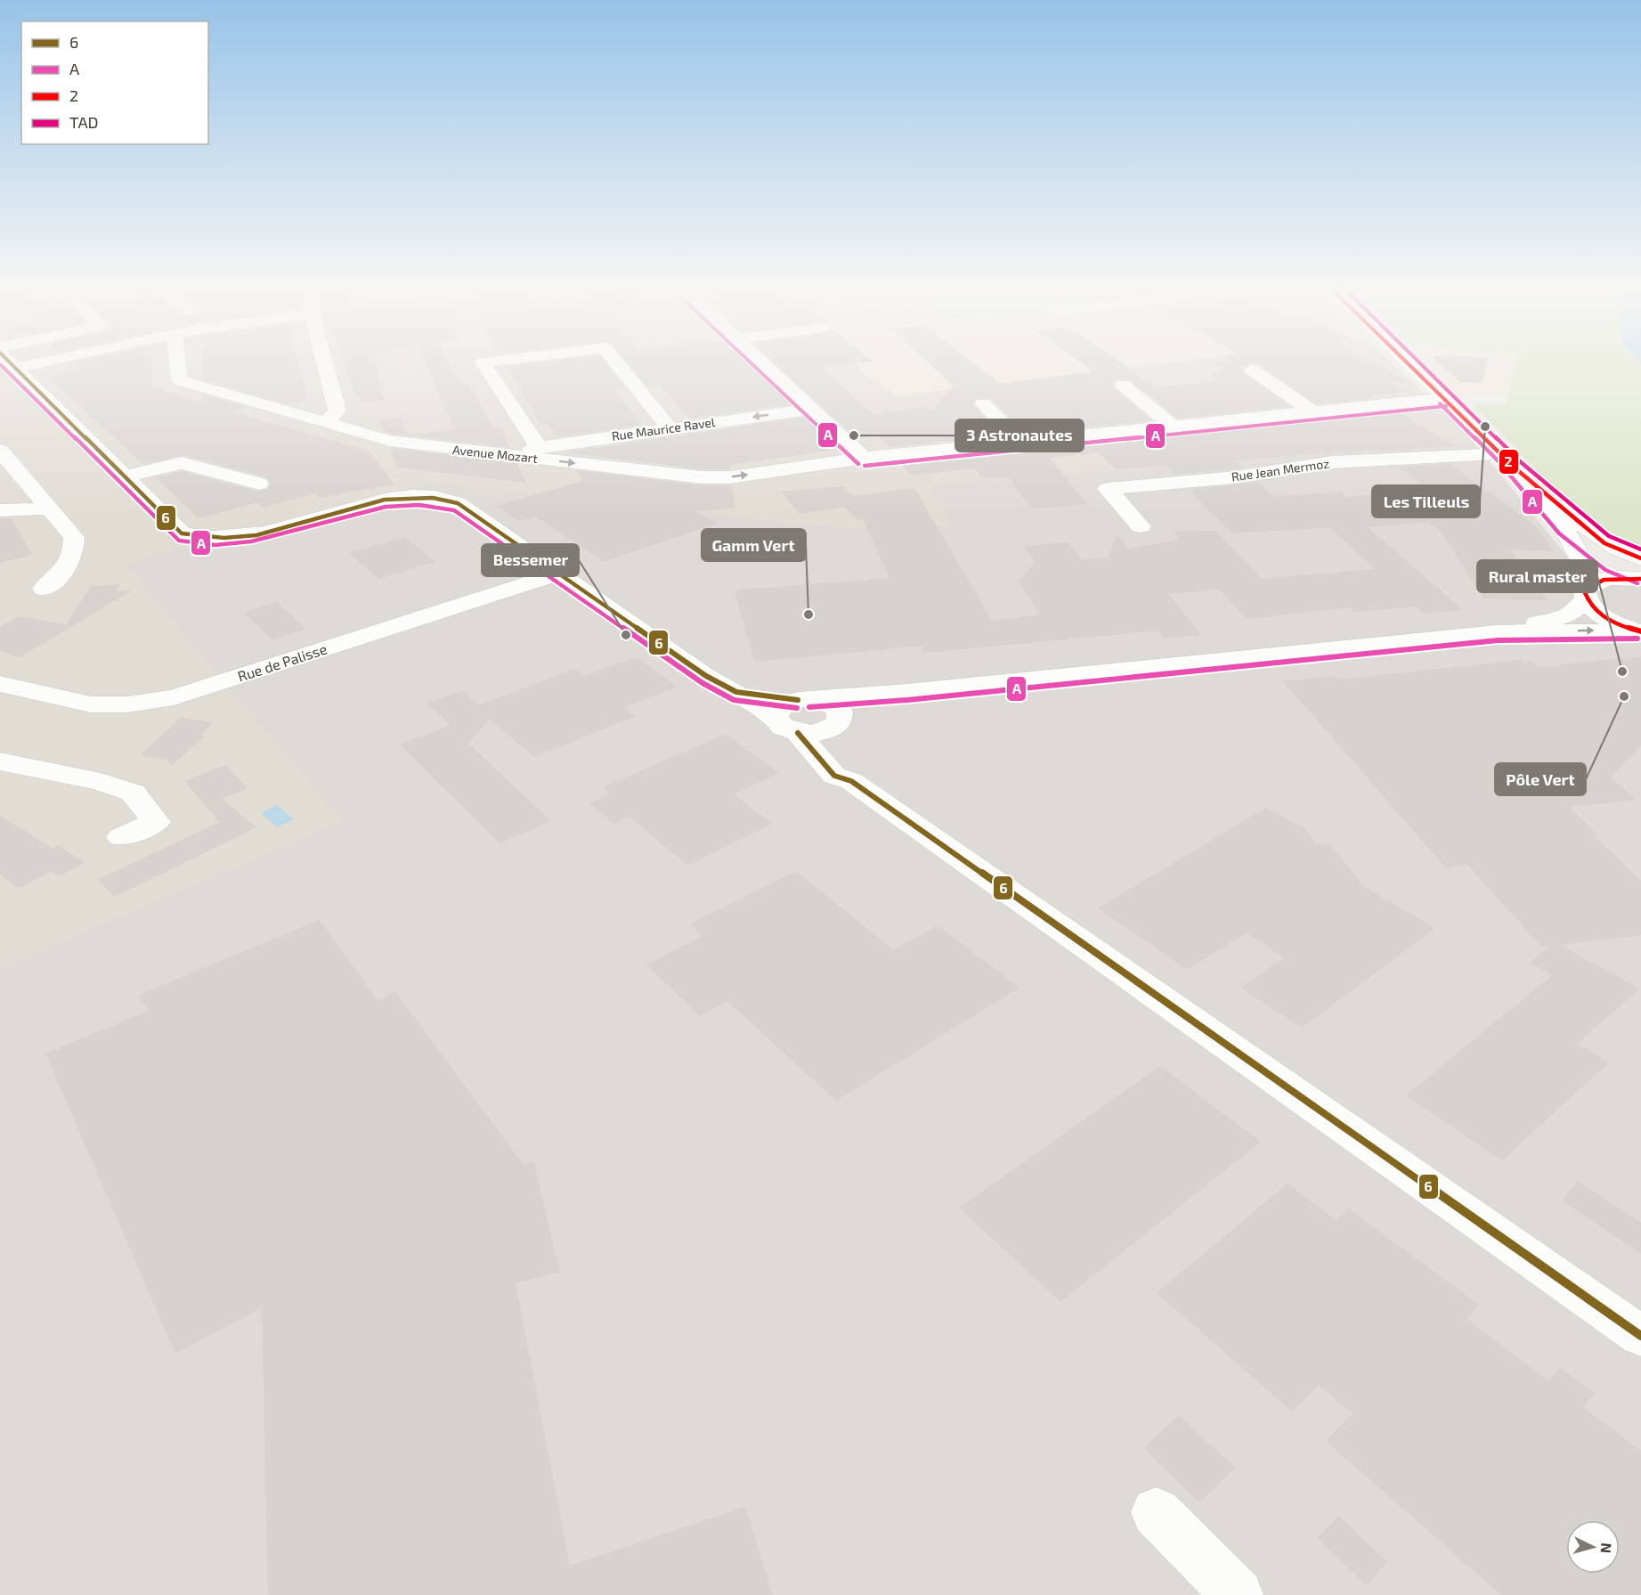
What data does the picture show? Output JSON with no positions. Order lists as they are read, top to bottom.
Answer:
{
  "streets": {
    "street": [
      "Rue Maurice Ravel",
      "Avenue Mozart",
      "Rue Jean Mermoz",
      "Rue de Palisse"
    ]
  },
  "crossings": [
    ["Rue Maurice Ravel", "Avenue Mozart"]
  ],
  "one_way": ["Rue Maurice Ravel"],
  "places": [
    "Les Tilleuls",
    "3 Astronautes",
    "Gamm Vert",
    "Bessemer",
    "Rural master",
    "Pôle Vert"
  ],
  "lines": [
    "transit line 6",
    "transit line A",
    "transit line 2",
    "transit line TAD"
  ],
  "legend": [
    "6",
    "A",
    "2",
    "TAD"
  ],
  "north": "right"
}
